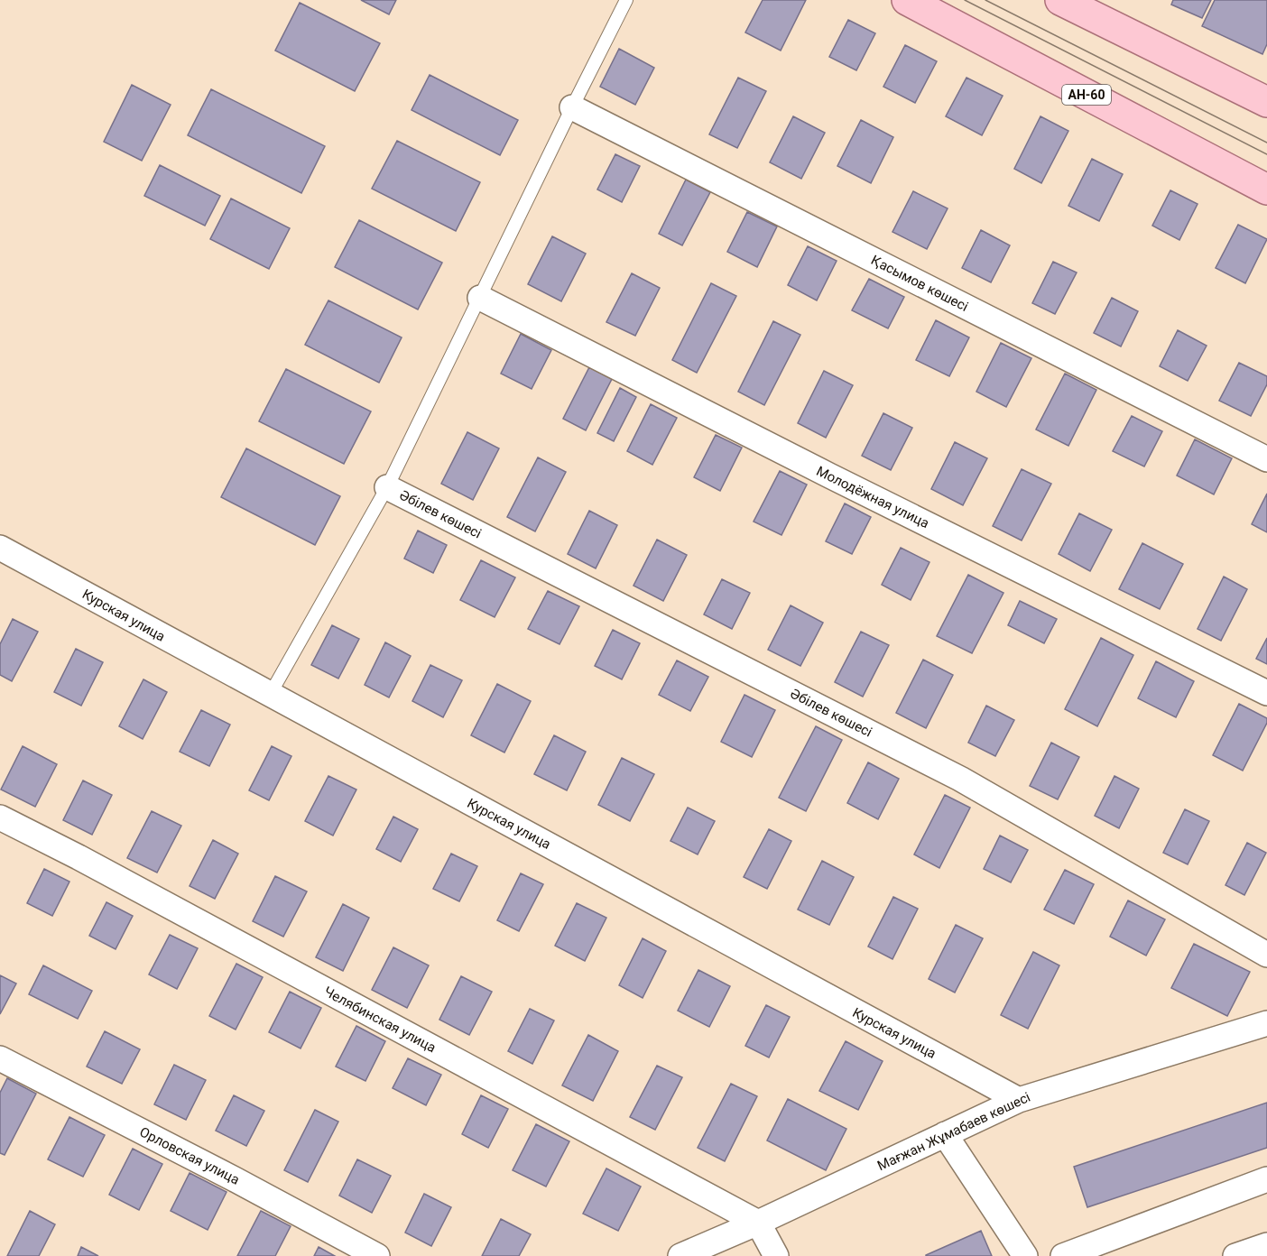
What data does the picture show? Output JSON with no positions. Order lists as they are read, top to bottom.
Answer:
{
  "streets": {
    "main road": ["АН-60"],
    "street": [
      "Қасымов көшесі",
      "Молодёжная улица",
      "Әбілев көшесі",
      "Курская улица",
      "Челябинская улица",
      "Мағжан Жұмабаев көшесі",
      "Орловская улица"
    ]
  },
  "crossings": [
    ["Курская улица", "Мағжан Жұмабаев көшесі"],
    ["Челябинская улица", "Мағжан Жұмабаев көшесі"]
  ]
}
